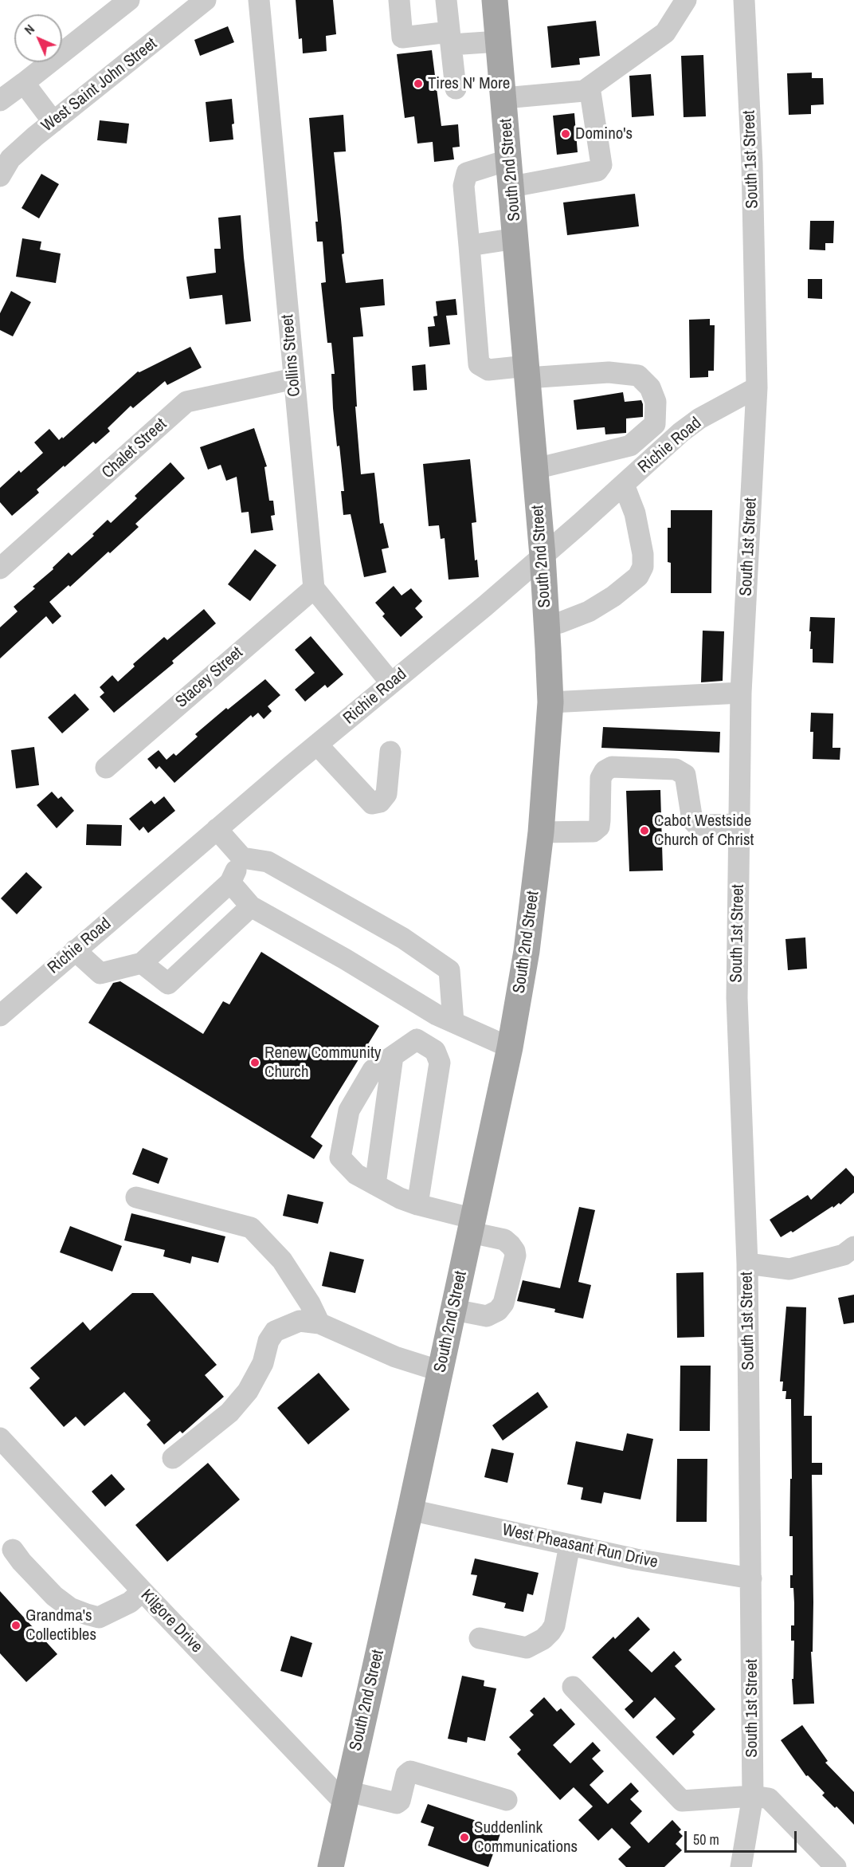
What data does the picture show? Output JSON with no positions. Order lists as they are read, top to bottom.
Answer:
{
  "streets": {
    "main road": ["South 2nd Street"],
    "street": [
      "West Saint John Street",
      "South 1st Street",
      "Collins Street",
      "Richie Road",
      "Chalet Street",
      "Stacey Street",
      "West Pheasant Run Drive",
      "Kilgore Drive"
    ]
  },
  "crossings": [
    ["South 1st Street", "Richie Road"],
    ["South 1st Street", "West Pheasant Run Drive"],
    ["South 2nd Street", "Richie Road"],
    ["South 2nd Street", "West Pheasant Run Drive"],
    ["South 2nd Street", "Kilgore Drive"],
    ["Collins Street", "Chalet Street"],
    ["Collins Street", "Stacey Street"]
  ],
  "places": [
    "Tires N' More",
    "Domino's",
    "Cabot Westside Church of Christ",
    "Renew Community Church",
    "Grandma's Collectibles",
    "Suddenlink Communications"
  ],
  "scale_bar": "50 m",
  "north": "top left"
}
